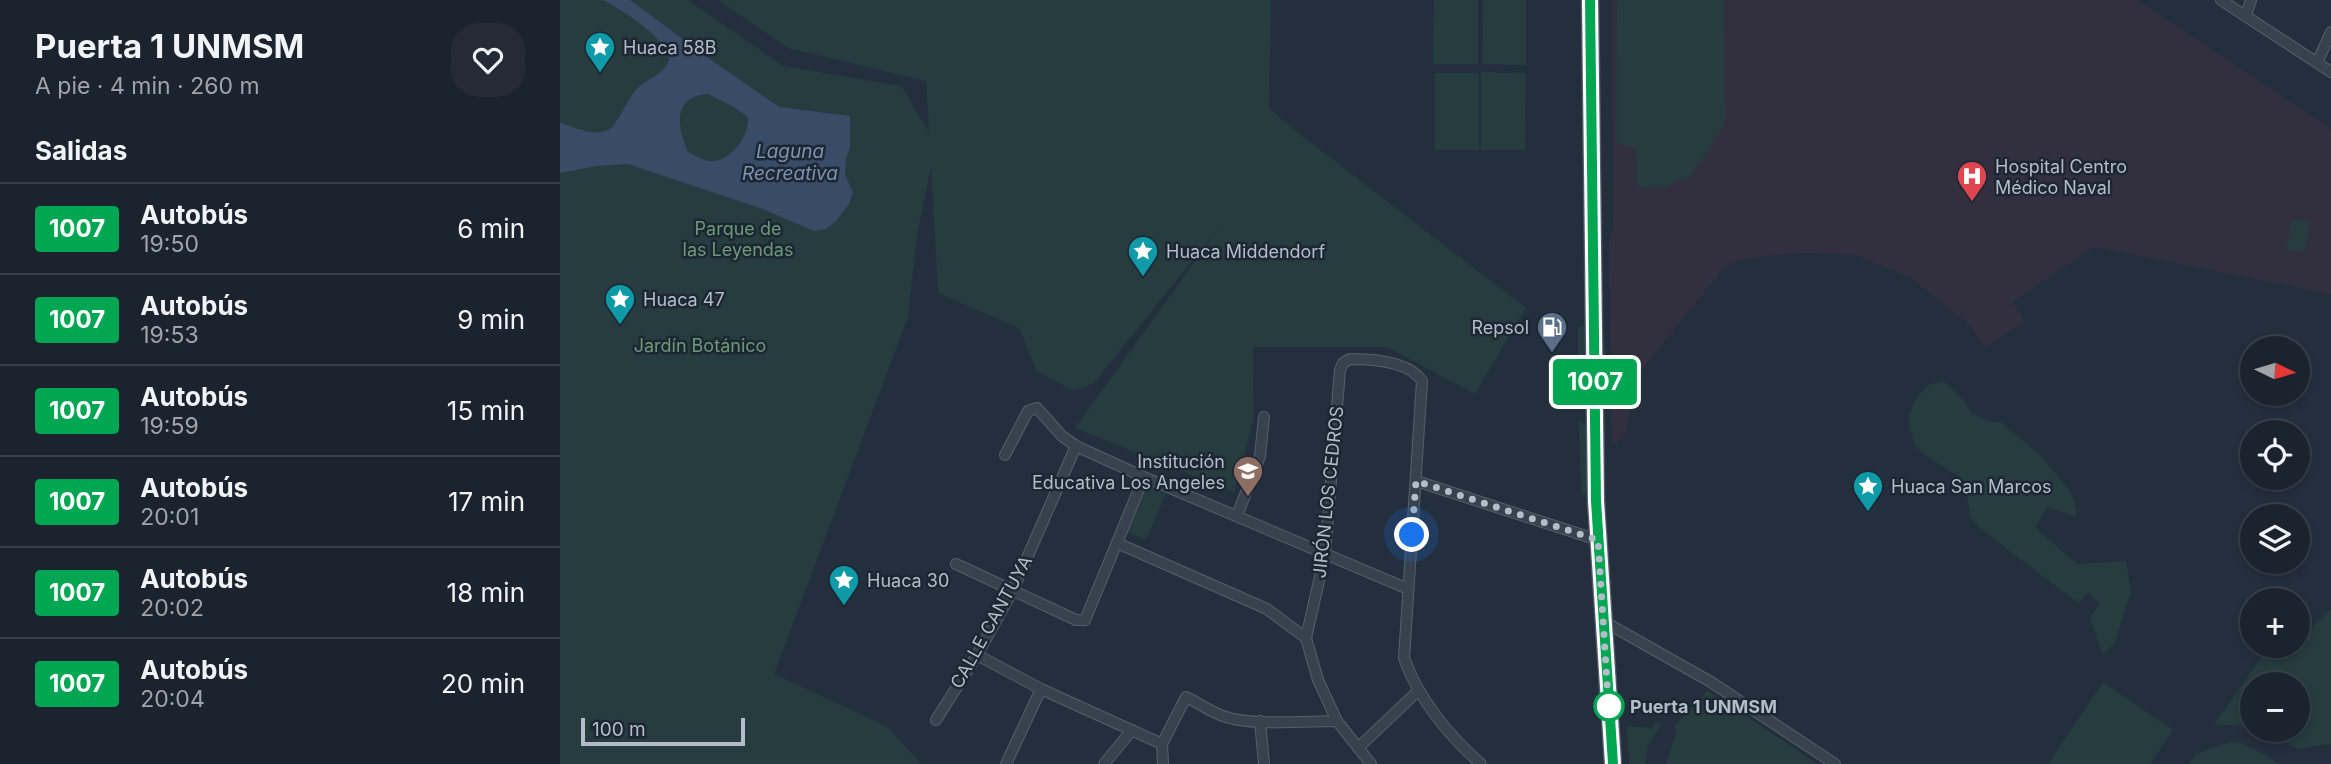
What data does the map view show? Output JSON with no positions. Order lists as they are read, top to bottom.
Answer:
{
  "streets": {
    "street": ["JIRÓN LOS CEDROS", "CALLE CANTUYA"]
  },
  "water": ["Laguna Recreativa"],
  "parks": ["Parque de las Leyendas", "Jardín Botánico"],
  "places": {
    "place": [
      "Huaca 58B",
      "Huaca Middendorf",
      "Huaca 47",
      "Huaca San Marcos",
      "Huaca 30"
    ],
    "hospital": ["Hospital Centro Médico Naval"],
    "fuel station": ["Repsol"],
    "school or university": ["Institución Educativa Los Angeles"],
    "other": ["Puerta 1 UNMSM"]
  },
  "lines": ["bus line 1007"],
  "scale_bar": "100 m",
  "north": "right",
  "page": {
    "heading": [
      ["Puerta 1 UNMSM", "A pie · 4 min · 260 m"],
      "Salidas"
    ],
    "on_map": "1007",
    "list": [
      {
        "mark": "1007",
        "name": "Autobús",
        "note": "19:50",
        "value": "6 min"
      },
      {
        "mark": "1007",
        "name": "Autobús",
        "note": "19:53",
        "value": "9 min"
      },
      {
        "mark": "1007",
        "name": "Autobús",
        "note": "19:59",
        "value": "15 min"
      },
      {
        "mark": "1007",
        "name": "Autobús",
        "note": "20:01",
        "value": "17 min"
      },
      {
        "mark": "1007",
        "name": "Autobús",
        "note": "20:02",
        "value": "18 min"
      },
      {
        "mark": "1007",
        "name": "Autobús",
        "note": "20:04",
        "value": "20 min"
      }
    ],
    "map_buttons": ["+", "−"],
    "scale": "100 m"
  }
}
